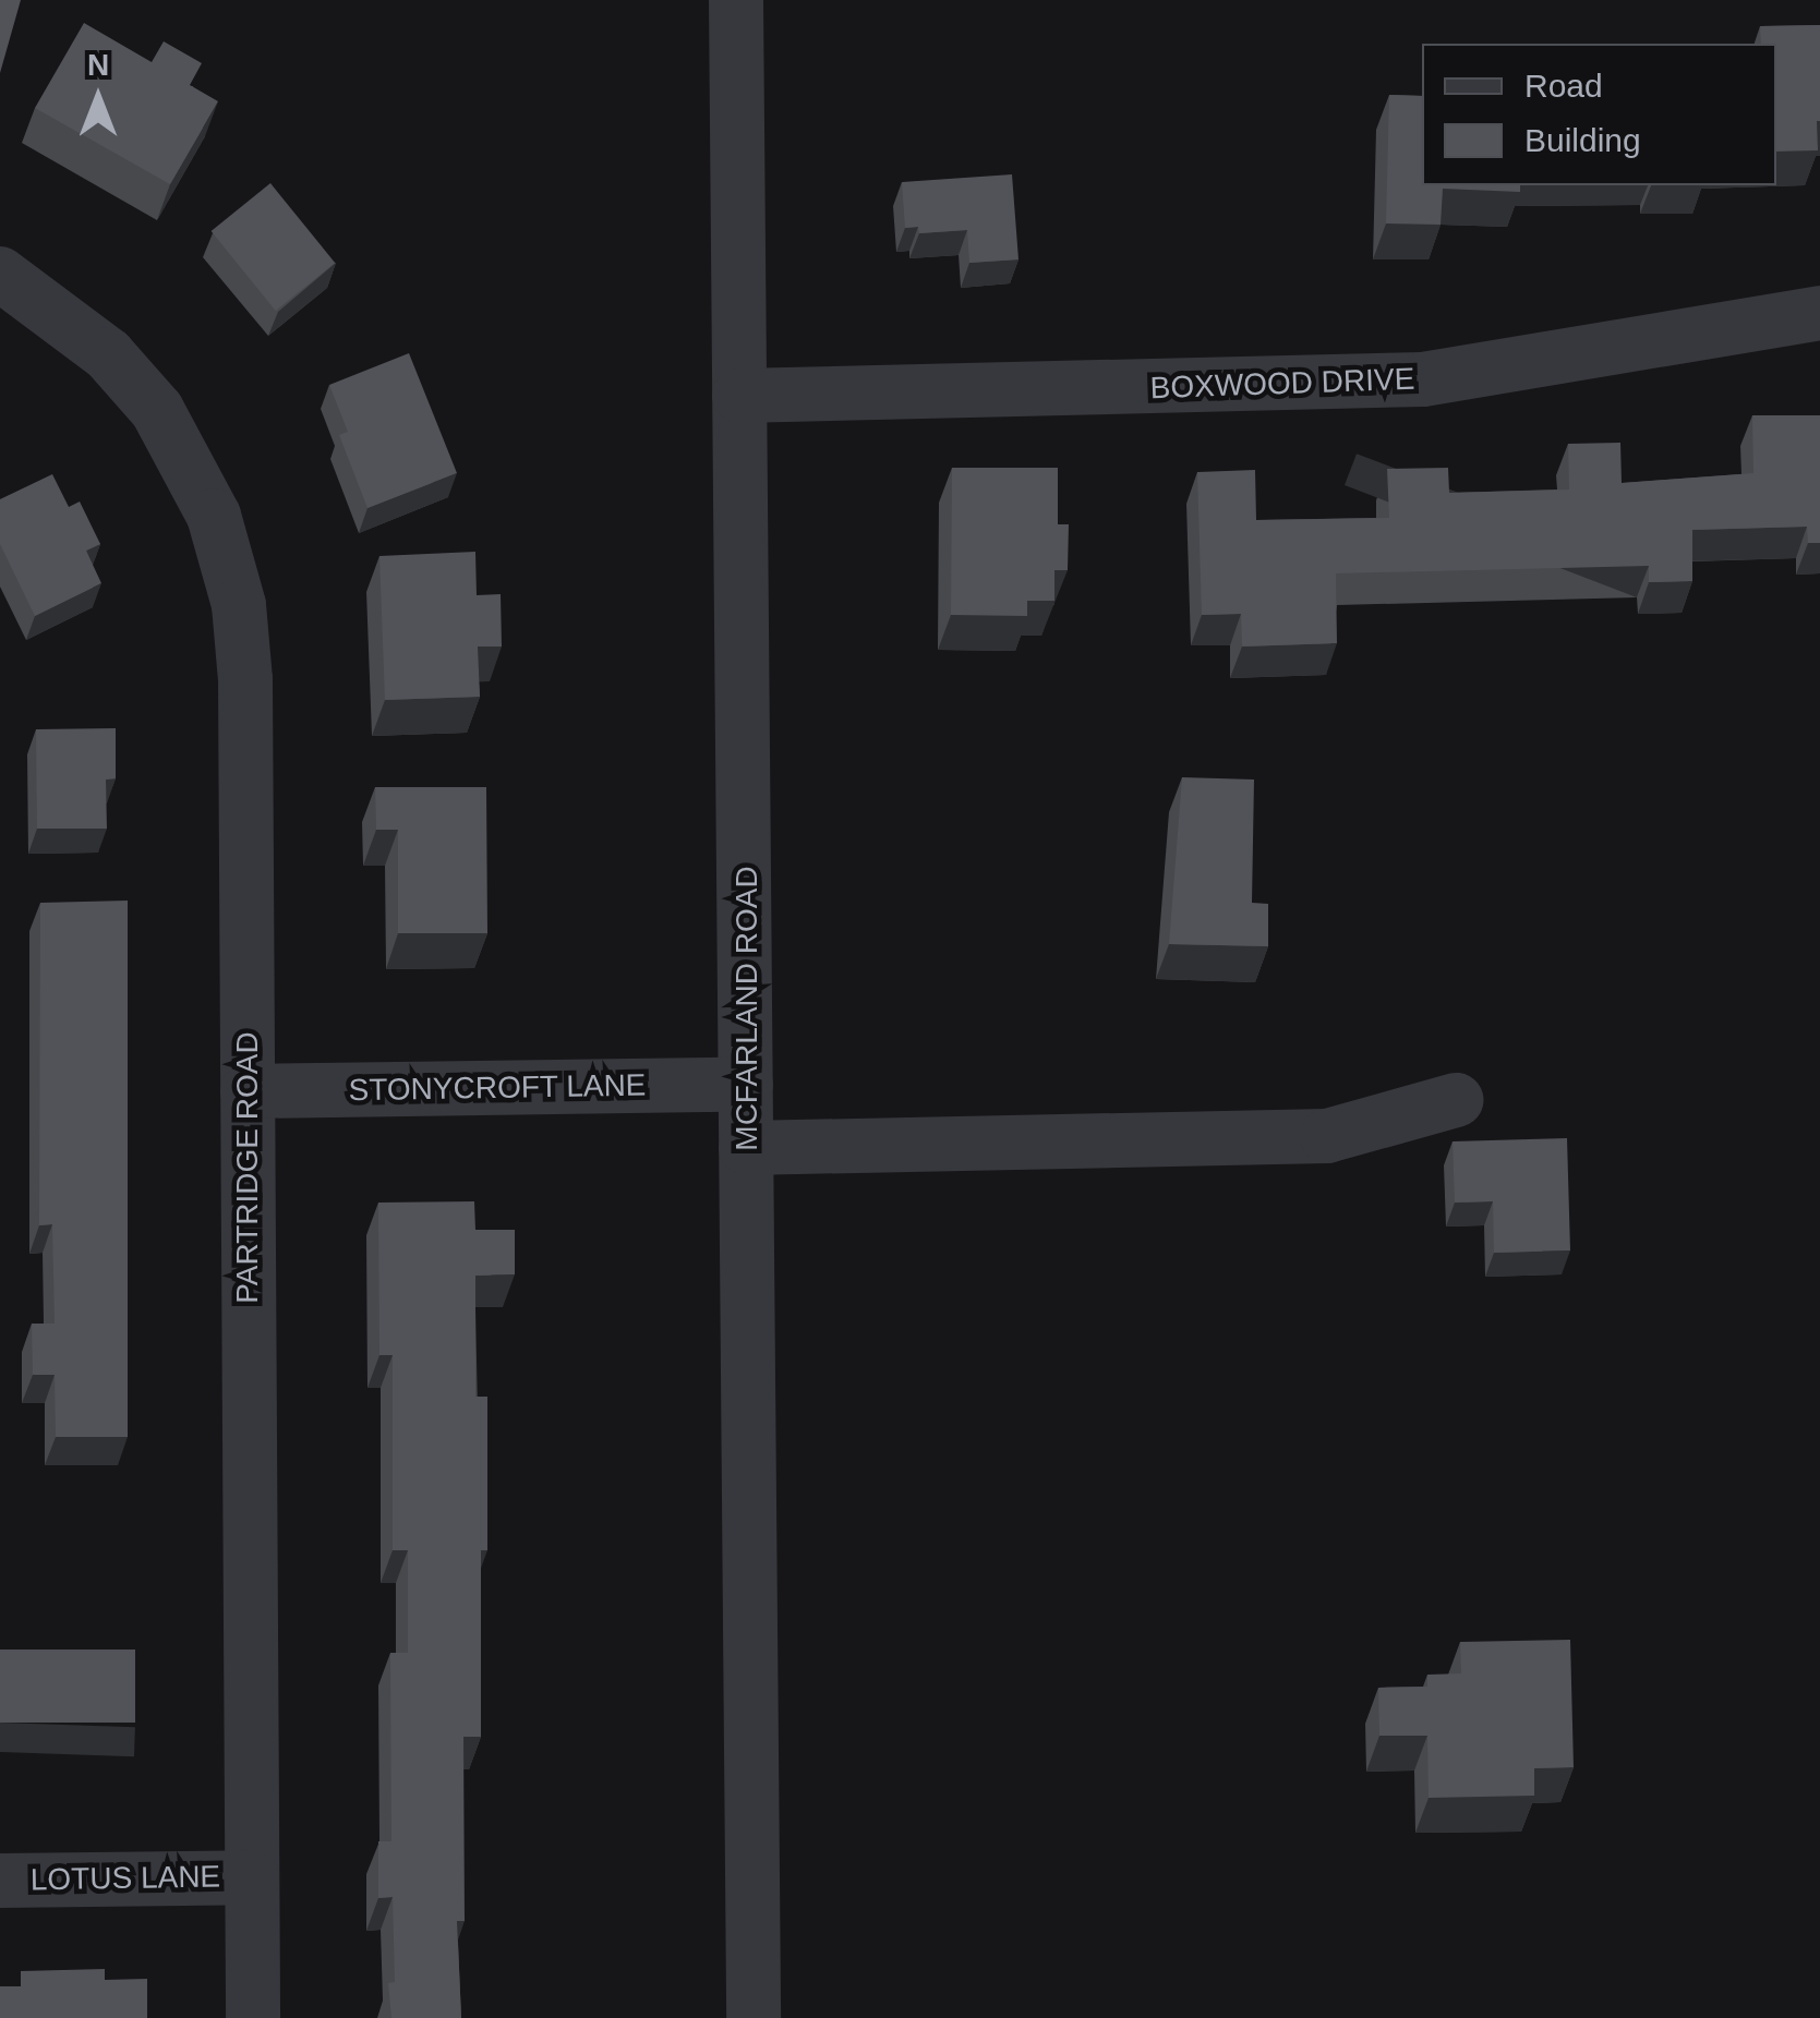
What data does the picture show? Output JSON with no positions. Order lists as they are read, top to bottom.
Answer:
{
  "streets": {
    "street": [
      "BOXWOOD DRIVE",
      "MCFARLAND ROAD",
      "STONYCROFT LANE",
      "PARTRIDGE ROAD",
      "LOTUS LANE"
    ]
  },
  "crossings": [
    ["BOXWOOD DRIVE", "MCFARLAND ROAD"],
    ["MCFARLAND ROAD", "STONYCROFT LANE"],
    ["STONYCROFT LANE", "PARTRIDGE ROAD"],
    ["PARTRIDGE ROAD", "LOTUS LANE"]
  ],
  "legend": ["Road", "Building"],
  "north": "top"
}
